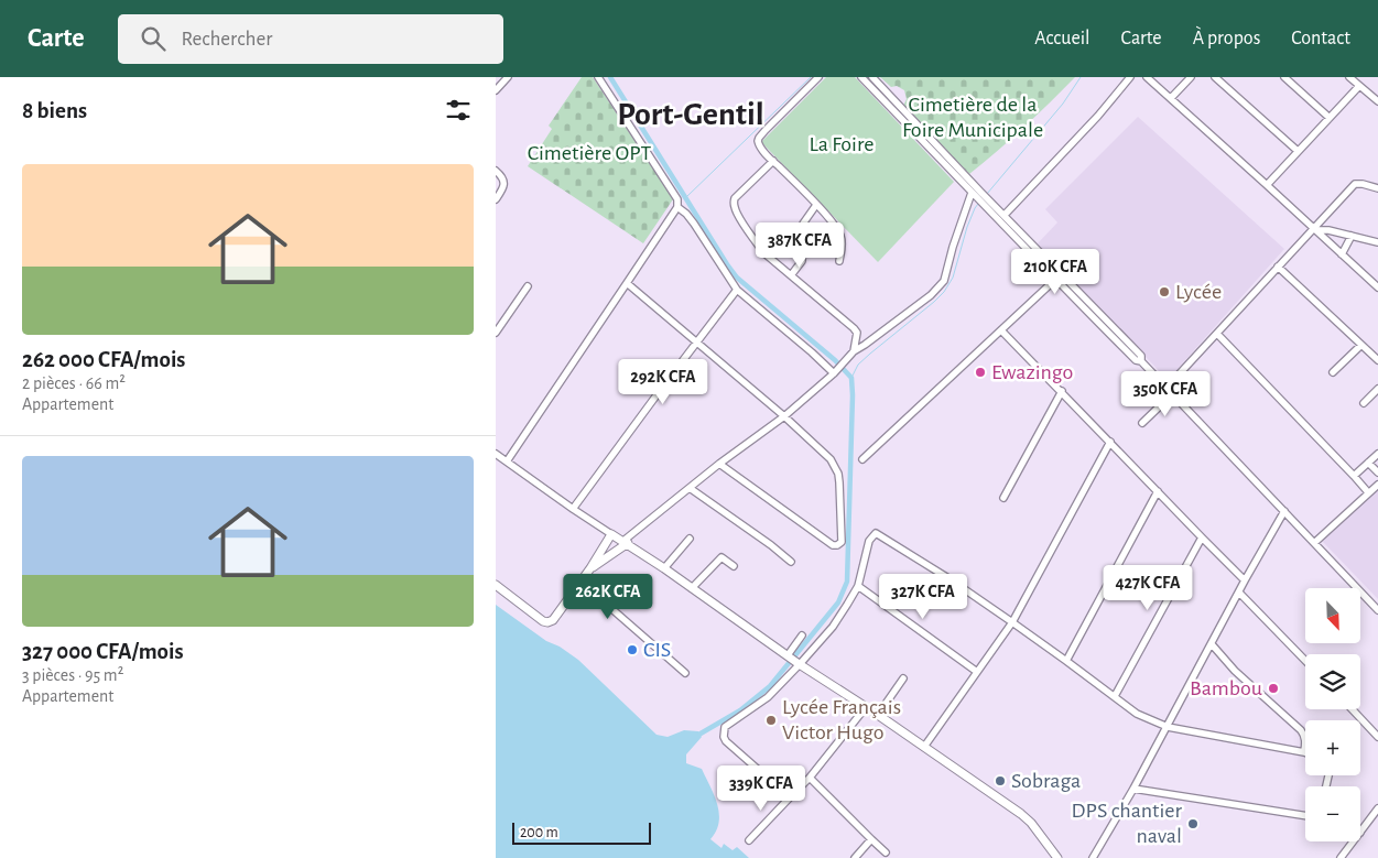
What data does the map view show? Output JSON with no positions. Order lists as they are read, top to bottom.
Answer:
{
  "districts": ["Port-Gentil"],
  "parks": ["Cimetière de la Foire Municipale", "La Foire", "Cimetière OPT"],
  "places": [
    "Lycée",
    "Ewazingo",
    "CIS",
    "Bambou",
    "Lycée Français Victor Hugo",
    "Sobraga",
    "DPS chantier naval"
  ],
  "scale_bar": "200 m",
  "north": "bottom right",
  "page": {
    "header": "Carte",
    "search": "Rechercher",
    "nav": [
      "Accueil",
      "Carte",
      "À propos",
      "Contact"
    ],
    "heading": "8 biens",
    "list": [
      {
        "name": "262 000 CFA/mois",
        "note": "2 pièces · 66 m² · Appartement"
      },
      {
        "name": "327 000 CFA/mois",
        "note": "3 pièces · 95 m² · Appartement"
      }
    ],
    "price": [
      "387K CFA",
      "210K CFA",
      "292K CFA",
      "350K CFA",
      "427K CFA",
      "262K CFA",
      "327K CFA",
      "339K CFA"
    ],
    "map_buttons": ["+", "−"],
    "scale": "200 m"
  }
}
